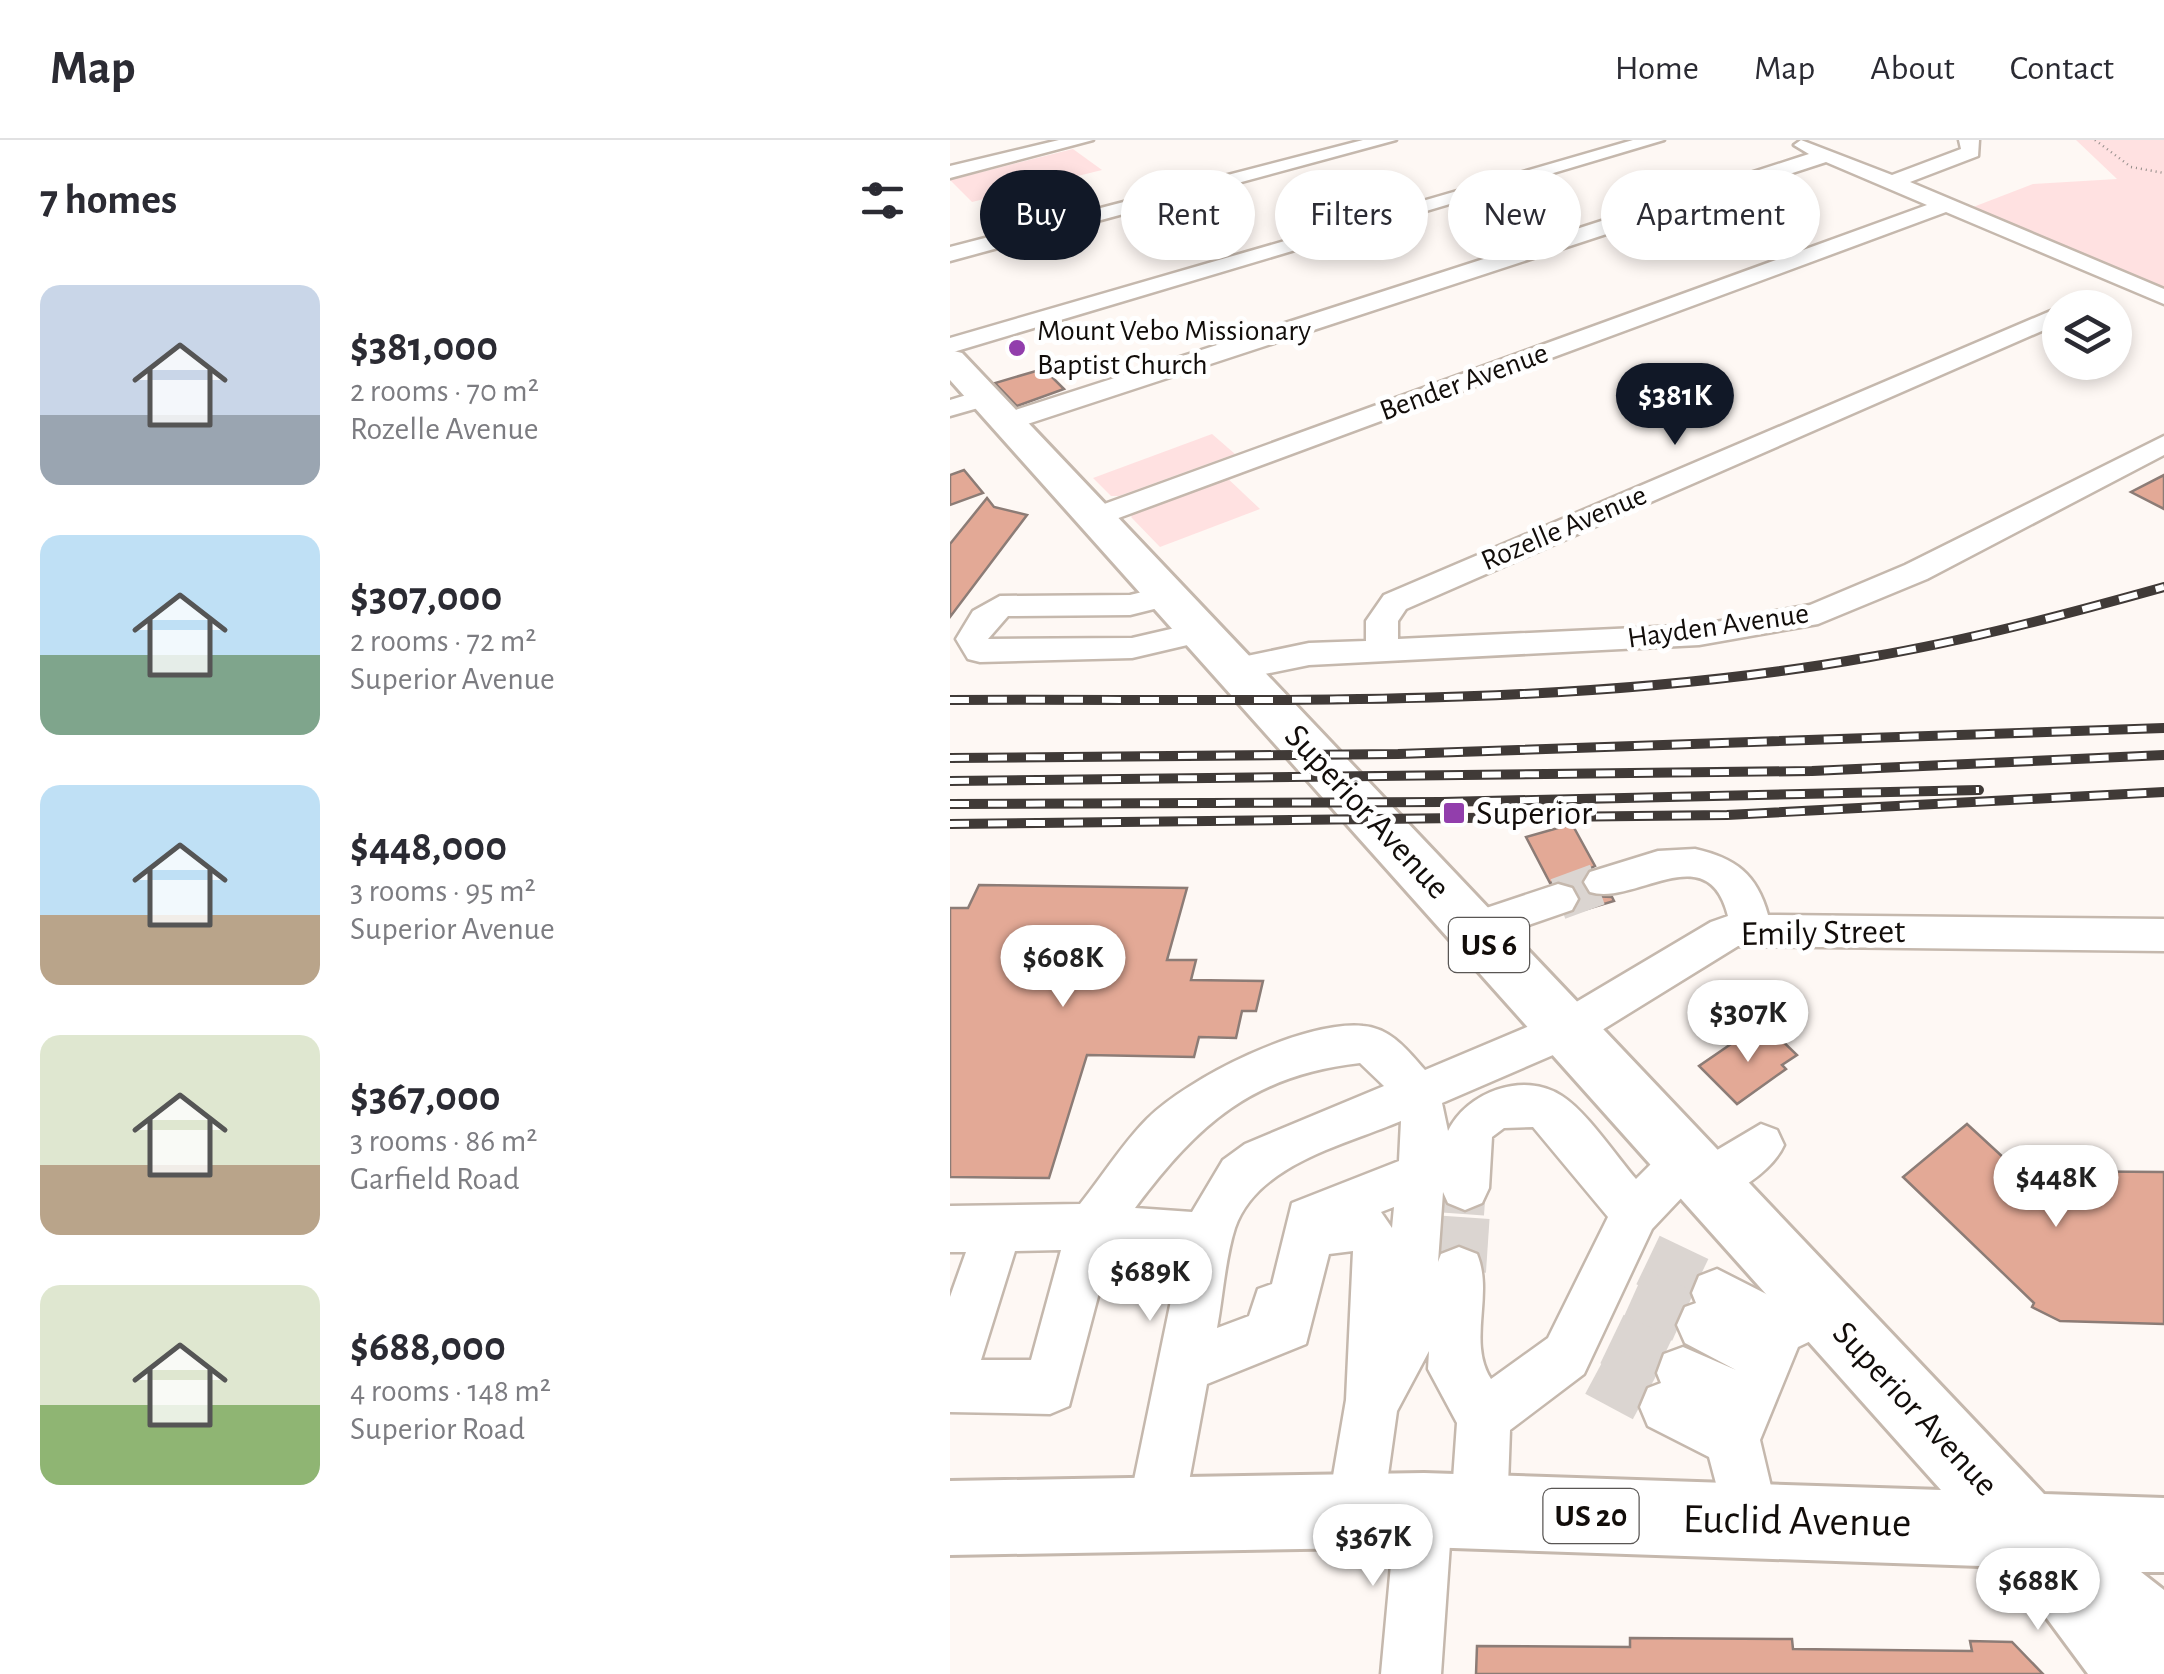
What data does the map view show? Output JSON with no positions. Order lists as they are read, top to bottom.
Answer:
{
  "streets": {
    "main road": [
      "Superior Avenue",
      "US 6",
      "US 20",
      "Euclid Avenue"
    ],
    "street": [
      "Bender Avenue",
      "Rozelle Avenue",
      "Hayden Avenue",
      "Emily Street"
    ]
  },
  "crossings": [
    ["Bender Avenue", "Superior Avenue"],
    ["Rozelle Avenue", "Hayden Avenue"],
    ["Hayden Avenue", "Superior Avenue"],
    ["Superior Avenue", "Emily Street"],
    ["Superior Avenue", "Euclid Avenue"]
  ],
  "places": {
    "other": ["Mount Vebo Missionary Baptist Church"],
    "transit": ["Superior"]
  },
  "page": {
    "header": "Map",
    "nav": [
      "Home",
      "Map",
      "About",
      "Contact"
    ],
    "heading": "7 homes",
    "chip": [
      "Buy",
      "Rent",
      "Filters",
      "New",
      "Apartment"
    ],
    "list": [
      {
        "name": "$381,000",
        "note": "2 rooms · 70 m² · Rozelle Avenue"
      },
      {
        "name": "$307,000",
        "note": "2 rooms · 72 m² · Superior Avenue"
      },
      {
        "name": "$448,000",
        "note": "3 rooms · 95 m² · Superior Avenue"
      },
      {
        "name": "$367,000",
        "note": "3 rooms · 86 m² · Garfield Road"
      },
      {
        "name": "$688,000",
        "note": "4 rooms · 148 m² · Superior Road"
      }
    ],
    "price": [
      "$381K",
      "$608K",
      "$307K",
      "$448K",
      "$689K",
      "$367K",
      "$688K"
    ]
  }
}
